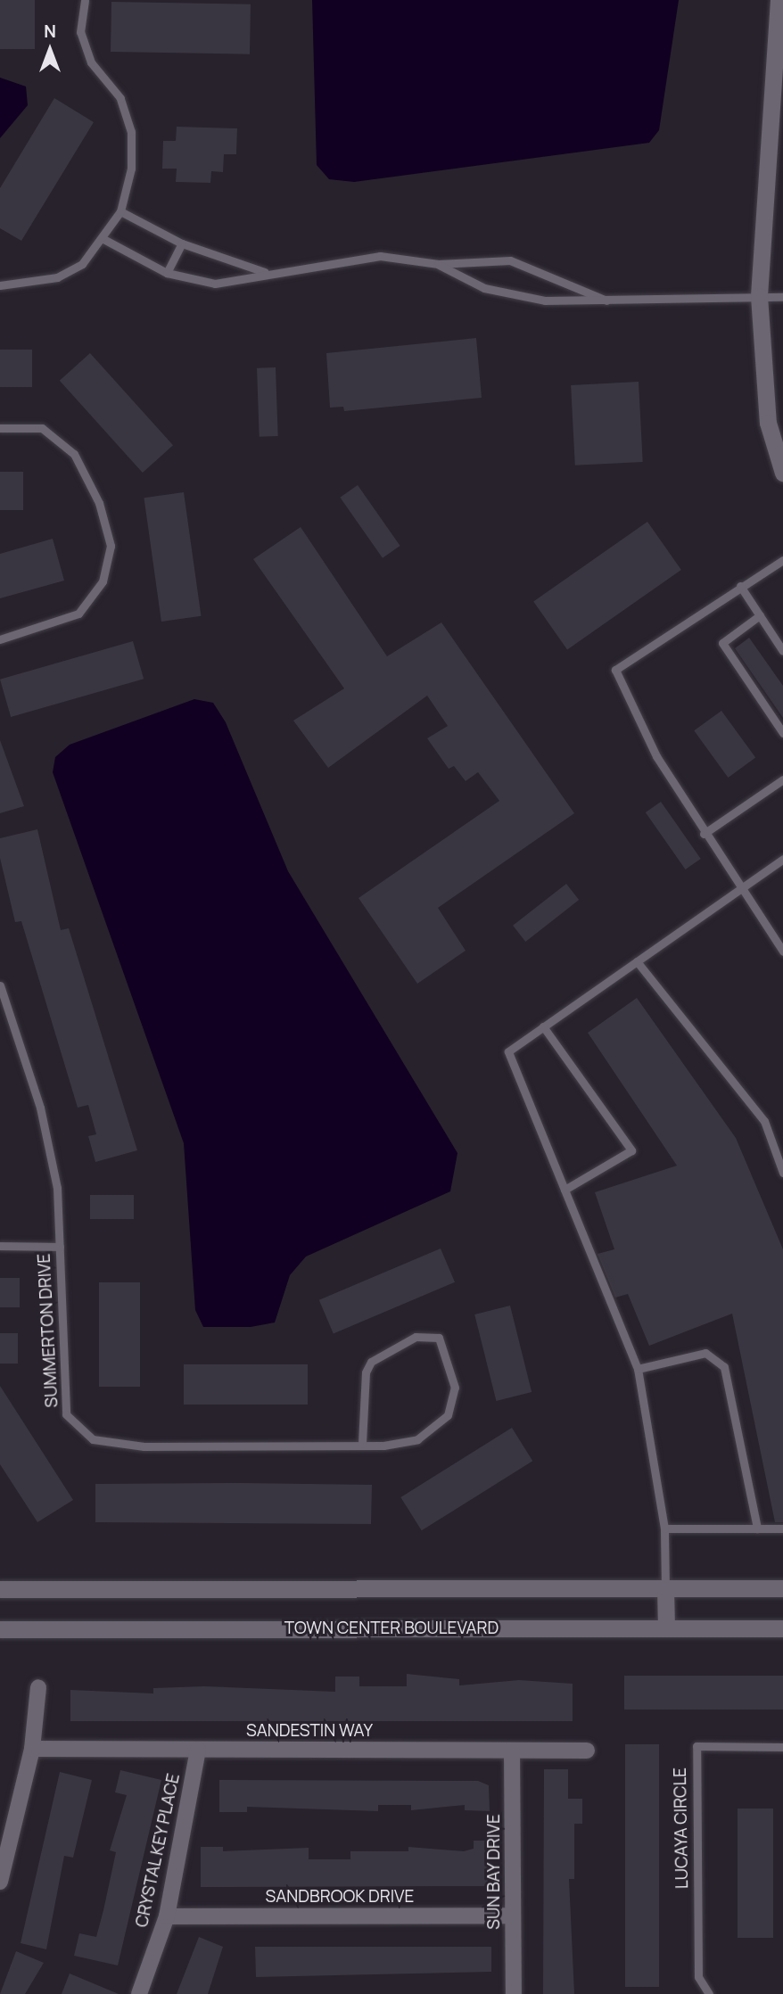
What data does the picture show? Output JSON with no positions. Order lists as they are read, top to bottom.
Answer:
{
  "streets": {
    "main road": ["TOWN CENTER BOULEVARD"],
    "street": [
      "SANDESTIN WAY",
      "CRYSTAL KEY PLACE",
      "SUN BAY DRIVE",
      "SANDBROOK DRIVE"
    ],
    "lane": ["SUMMERTON DRIVE", "LUCAYA CIRCLE"]
  },
  "crossings": [
    ["SANDESTIN WAY", "CRYSTAL KEY PLACE"],
    ["SANDESTIN WAY", "SUN BAY DRIVE"],
    ["CRYSTAL KEY PLACE", "SANDBROOK DRIVE"],
    ["SUN BAY DRIVE", "SANDBROOK DRIVE"]
  ],
  "north": "top"
}
